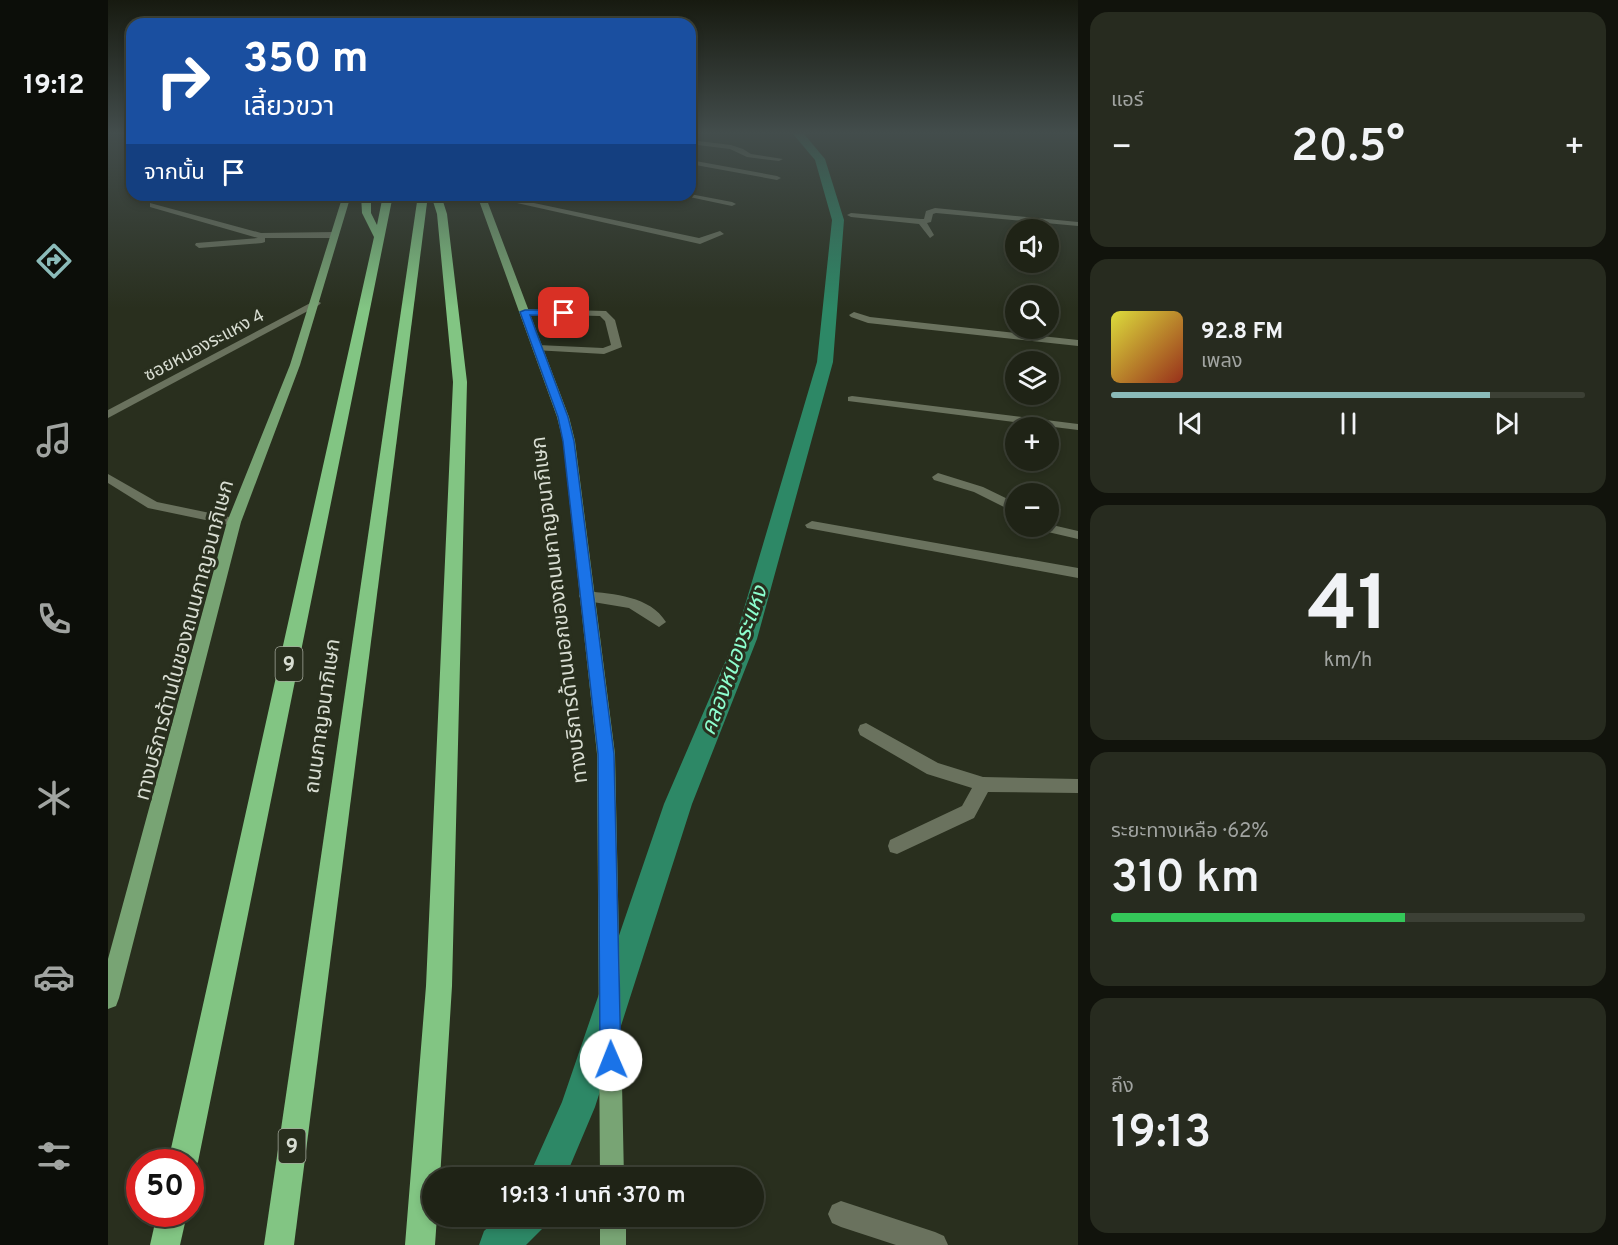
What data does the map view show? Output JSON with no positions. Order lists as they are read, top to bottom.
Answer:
{
  "streets": {
    "highway": ["9", "ถนนกาญจนาภิเษก"],
    "main road": ["ทางบริการด้านนอกของถนนกาญจนาภิเษก", "ทางบริการด้านในของถนนกาญจนาภิเษก"],
    "street": ["ซอยหนองระแหง 4"]
  },
  "crossings": [
    ["ซอยหนองระแหง 4", "ทางบริการด้านในของถนนกาญจนาภิเษก"]
  ],
  "water": ["คลองหนองระแหง"],
  "page": {
    "tabs": "19:12",
    "tile": [
      "แอร์",
      ["41", "km/h"],
      ["ระยะทางเหลือ · 62%", "310 km"],
      ["ถึง", "19:13"]
    ],
    "turn": ["350 m", "เลี้ยวขวา"],
    "heat": ["−", "20.5°", "+"],
    "then": "จากนั้น",
    "map_buttons": ["+", "−"],
    "song": ["92.8 FM", "เพลง"],
    "limit": "50",
    "trip": "19:13 · 1 นาที · 370 m"
  }
}
